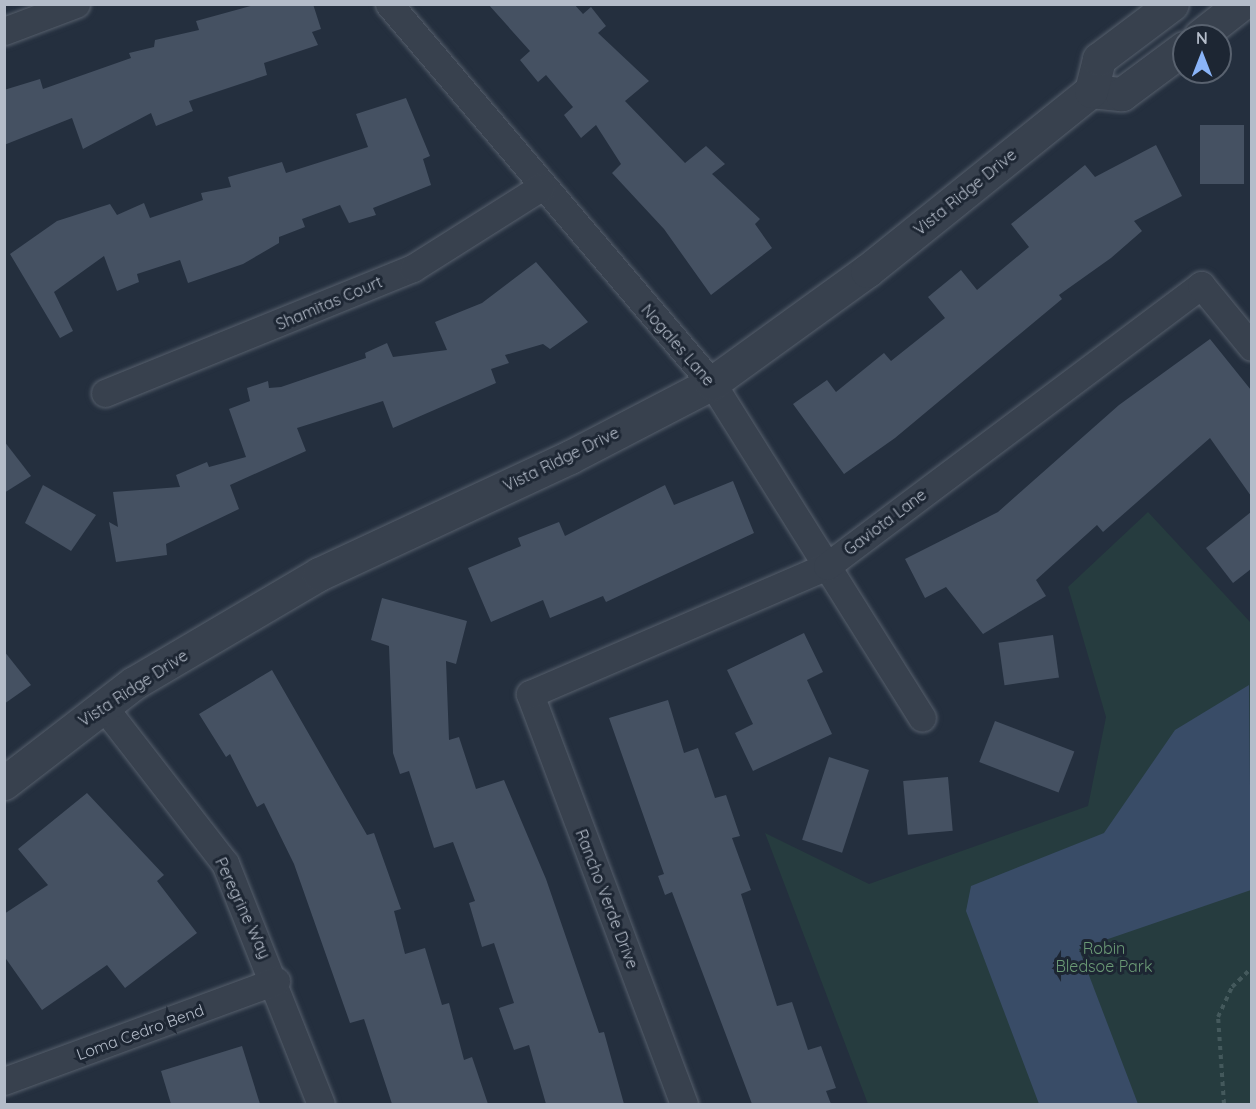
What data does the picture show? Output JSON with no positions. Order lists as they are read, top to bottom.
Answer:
{
  "streets": {
    "street": [
      "Vista Ridge Drive",
      "Shamitas Court",
      "Nogales Lane",
      "Gaviota Lane",
      "Rancho Verde Drive",
      "Peregrine Way",
      "Loma Cedro Bend"
    ]
  },
  "crossings": [
    ["Vista Ridge Drive", "Nogales Lane"],
    ["Vista Ridge Drive", "Peregrine Way"],
    ["Shamitas Court", "Nogales Lane"],
    ["Nogales Lane", "Gaviota Lane"],
    ["Gaviota Lane", "Rancho Verde Drive"],
    ["Peregrine Way", "Loma Cedro Bend"]
  ],
  "parks": ["Robin Bledsoe Park"],
  "north": "top"
}
